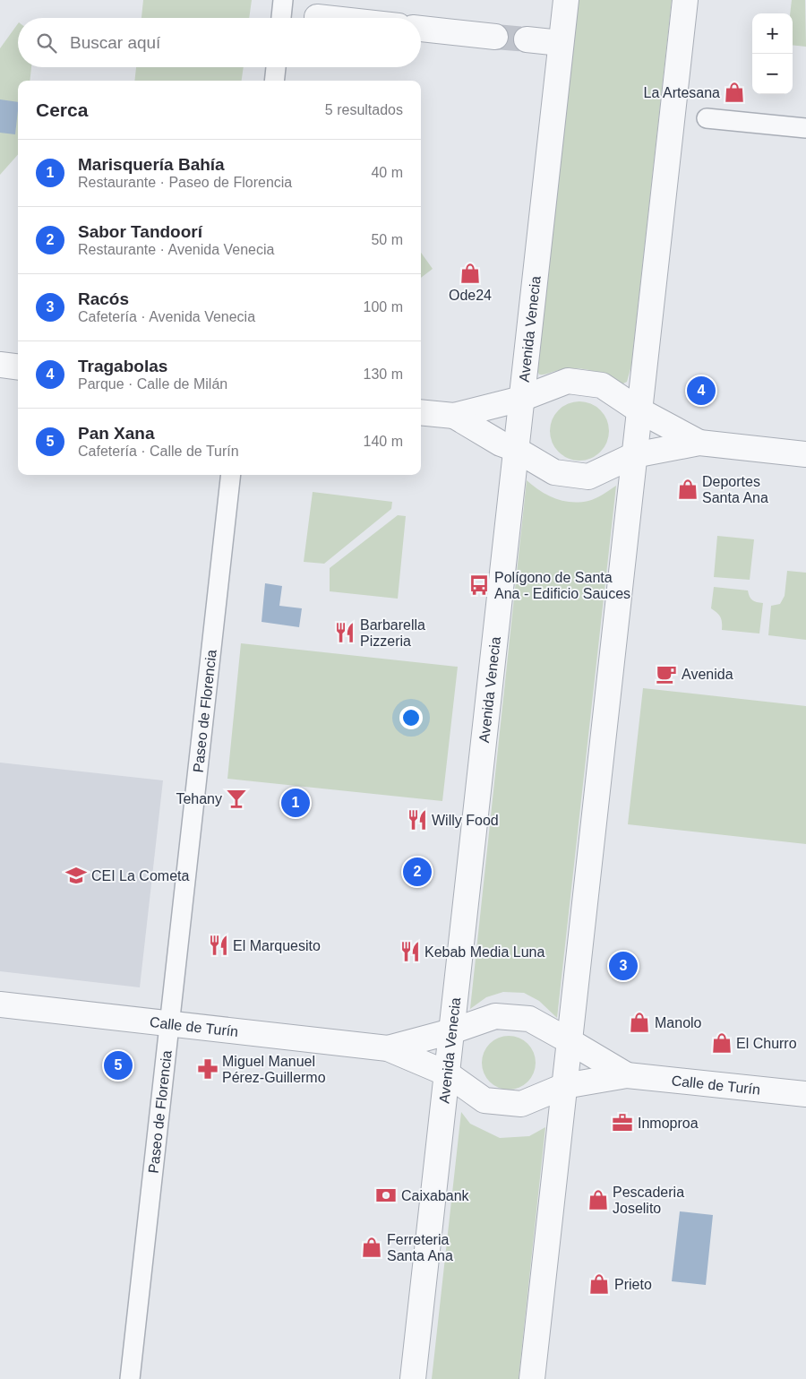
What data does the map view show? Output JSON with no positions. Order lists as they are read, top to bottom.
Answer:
{
  "streets": {
    "street": ["Avenida Venecia", "Paseo de Florencia", "Calle de Turín"]
  },
  "crossings": [
    ["Avenida Venecia", "Calle de Turín"],
    ["Paseo de Florencia", "Calle de Turín"]
  ],
  "places": {
    "shop": [
      "La Artesana",
      "Ode24",
      "Deportes Santa Ana",
      "Manolo",
      "El Churro",
      "Pescaderia Joselito",
      "Ferreteria Santa Ana",
      "Prieto"
    ],
    "bus stop": ["Polígono de Santa Ana - Edificio Sauces"],
    "restaurant": [
      "Barbarella Pizzeria",
      "Willy Food",
      "El Marquesito",
      "Kebab Media Luna"
    ],
    "cafe": ["Avenida"],
    "bar": ["Tehany"],
    "school or university": ["CEI La Cometa"],
    "pharmacy": ["Miguel Manuel Pérez-Guillermo"],
    "office": ["Inmoproa"],
    "bank": ["Caixabank"]
  },
  "page": {
    "map_buttons": ["+", "−"],
    "search": "Buscar aquí",
    "heading": ["Cerca", "5 resultados"],
    "list": [
      {
        "mark": "1",
        "name": "Marisquería Bahía",
        "note": "Restaurante · Paseo de Florencia",
        "value": "40 m"
      },
      {
        "mark": "2",
        "name": "Sabor Tandoorí",
        "note": "Restaurante · Avenida Venecia",
        "value": "50 m"
      },
      {
        "mark": "3",
        "name": "Racós",
        "note": "Cafetería · Avenida Venecia",
        "value": "100 m"
      },
      {
        "mark": "4",
        "name": "Tragabolas",
        "note": "Parque · Calle de Milán",
        "value": "130 m"
      },
      {
        "mark": "5",
        "name": "Pan Xana",
        "note": "Cafetería · Calle de Turín",
        "value": "140 m"
      }
    ],
    "pins": [
      "4",
      "1",
      "2",
      "3",
      "5"
    ]
  }
}
